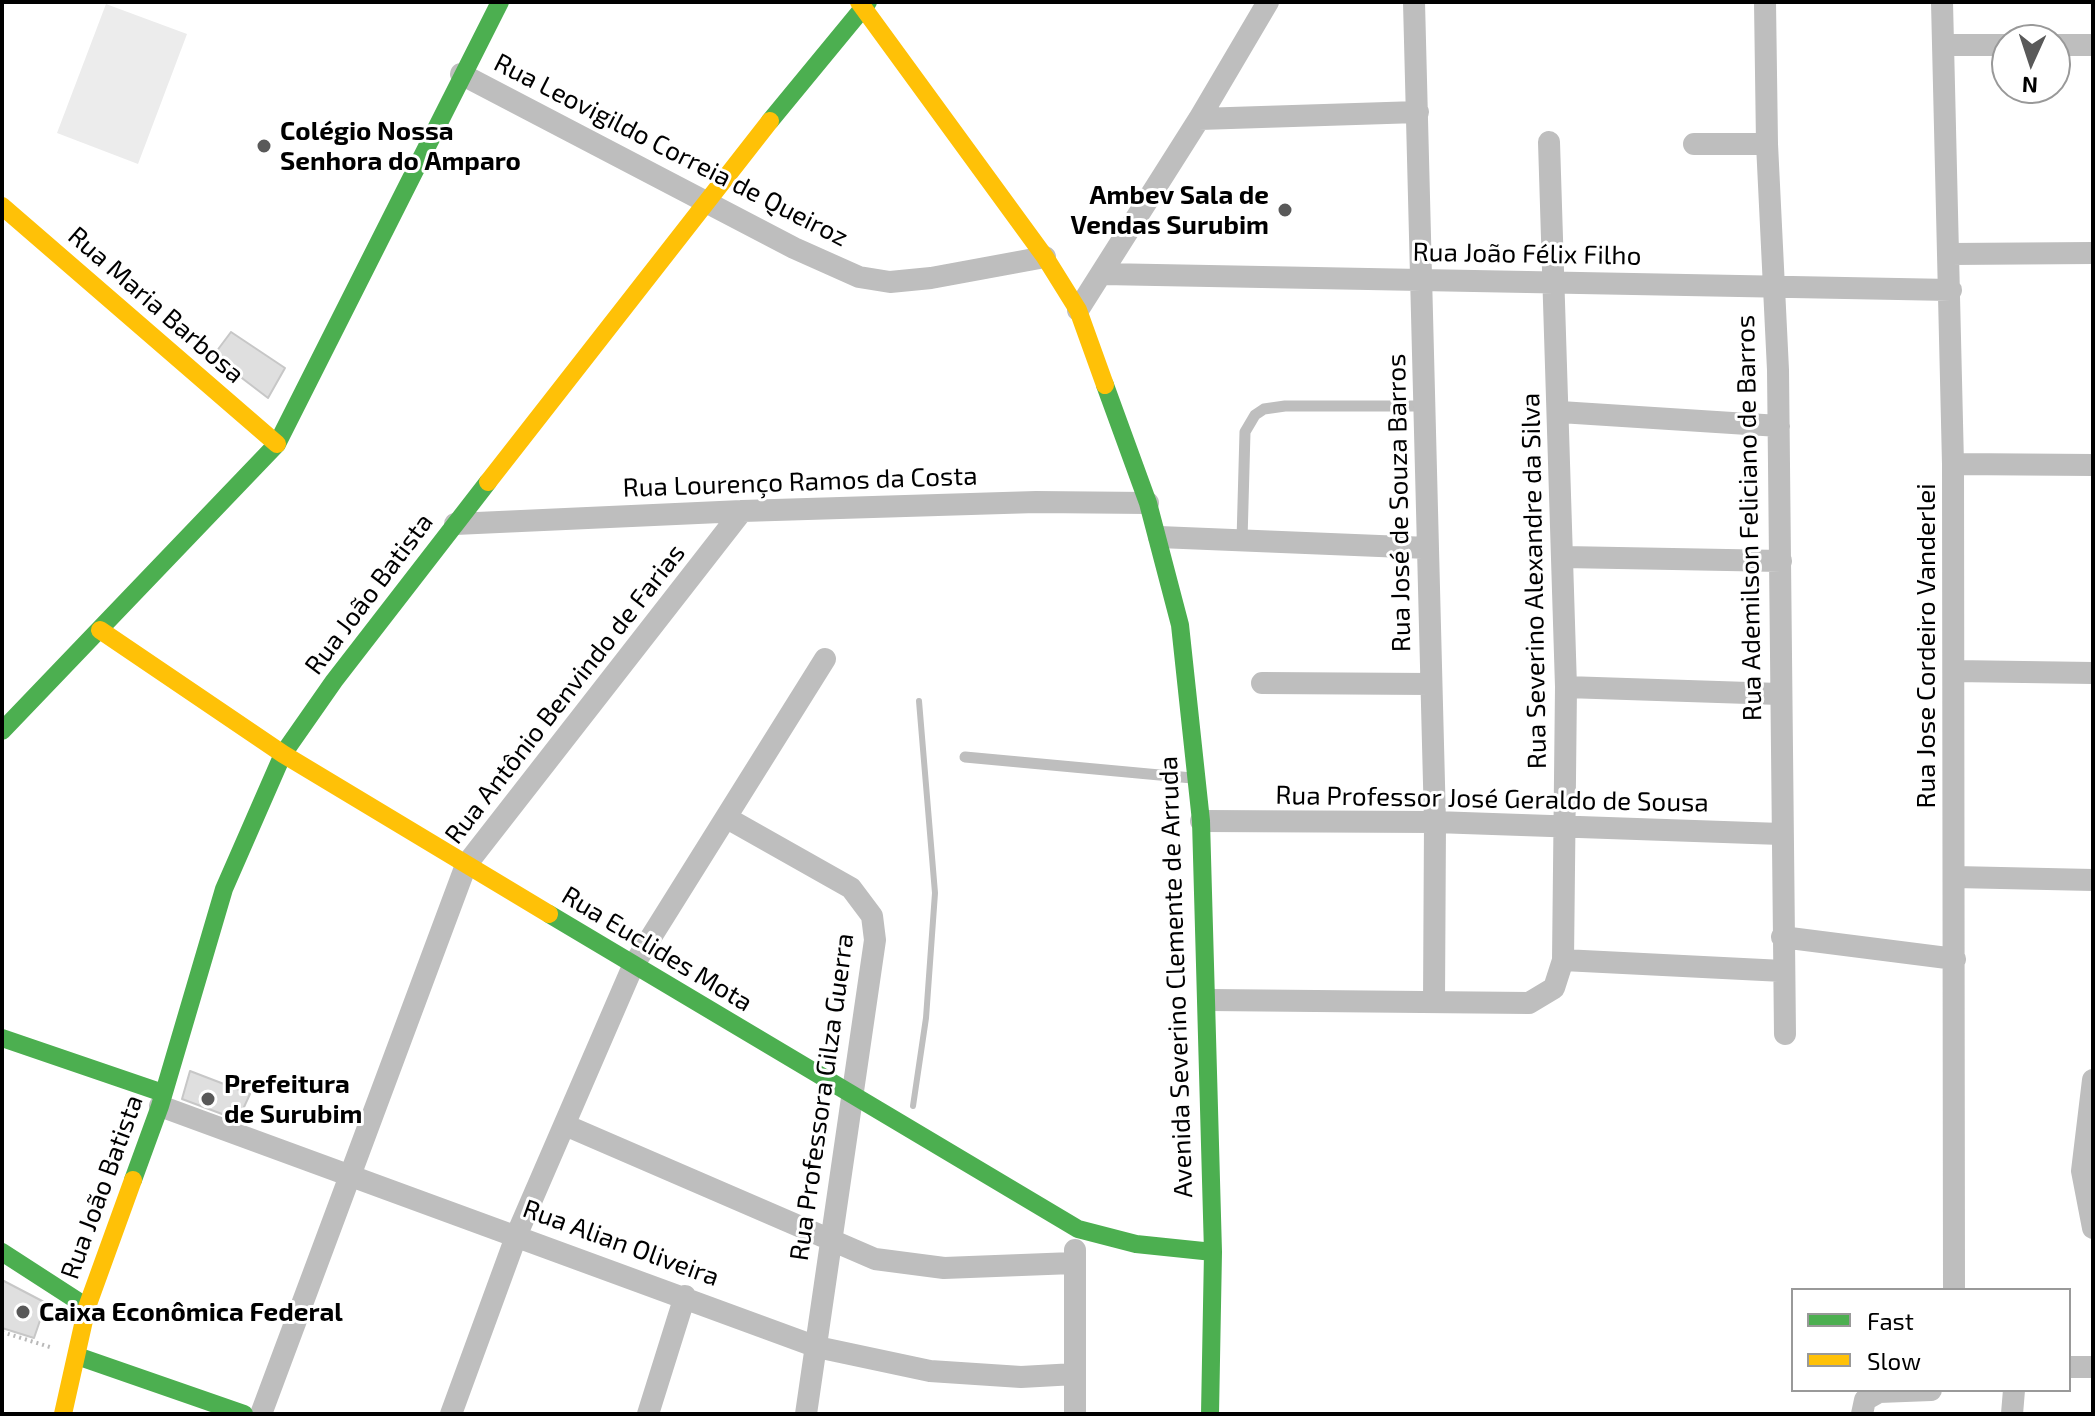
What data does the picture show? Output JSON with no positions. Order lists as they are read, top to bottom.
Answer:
{
  "streets": {
    "main road": [
      "Rua Maria Barbosa",
      "Rua João Batista",
      "Rua Euclides Mota",
      "Avenida Severino Clemente de Arruda"
    ],
    "street": [
      "Rua Leovigildo Correia de Queiroz",
      "Rua João Félix Filho",
      "Rua Lourenço Ramos da Costa",
      "Rua José de Souza Barros",
      "Rua Ademilson Feliciano de Barros",
      "Rua Severino Alexandre da Silva",
      "Rua Jose Cordeiro Vanderlei",
      "Rua Antônio Benvindo de Farias",
      "Rua Professor José Geraldo de Sousa",
      "Rua Professora Gilza Guerra",
      "Rua Alian Oliveira"
    ]
  },
  "crossings": [
    ["Rua Leovigildo Correia de Queiroz", "Rua João Batista"],
    ["Rua Leovigildo Correia de Queiroz", "Avenida Severino Clemente de Arruda"],
    ["Rua João Félix Filho", "Rua José de Souza Barros"],
    ["Rua João Félix Filho", "Rua Ademilson Feliciano de Barros"],
    ["Rua João Félix Filho", "Rua Severino Alexandre da Silva"],
    ["Rua João Félix Filho", "Rua Jose Cordeiro Vanderlei"],
    ["Rua Lourenço Ramos da Costa", "Rua João Batista"],
    ["Rua Lourenço Ramos da Costa", "Rua Antônio Benvindo de Farias"],
    ["Rua Lourenço Ramos da Costa", "Avenida Severino Clemente de Arruda"],
    ["Rua José de Souza Barros", "Rua Severino Alexandre da Silva"],
    ["Rua José de Souza Barros", "Rua Professor José Geraldo de Sousa"],
    ["Rua Ademilson Feliciano de Barros", "Rua Professor José Geraldo de Sousa"],
    ["Rua Severino Alexandre da Silva", "Rua Professor José Geraldo de Sousa"],
    ["Rua João Batista", "Rua Euclides Mota"],
    ["Rua João Batista", "Avenida Severino Clemente de Arruda"],
    ["Rua João Batista", "Rua Alian Oliveira"],
    ["Rua Antônio Benvindo de Farias", "Rua Euclides Mota"],
    ["Rua Antônio Benvindo de Farias", "Rua Alian Oliveira"],
    ["Rua Professor José Geraldo de Sousa", "Avenida Severino Clemente de Arruda"],
    ["Rua Euclides Mota", "Avenida Severino Clemente de Arruda"],
    ["Rua Euclides Mota", "Rua Professora Gilza Guerra"],
    ["Rua Professora Gilza Guerra", "Rua Alian Oliveira"]
  ],
  "places": [
    "Colégio Nossa Senhora do Amparo",
    "Ambev Sala de Vendas Surubim",
    "Prefeitura de Surubim",
    "Caixa Econômica Federal"
  ],
  "legend": ["Fast", "Slow"],
  "north": "bottom"
}
